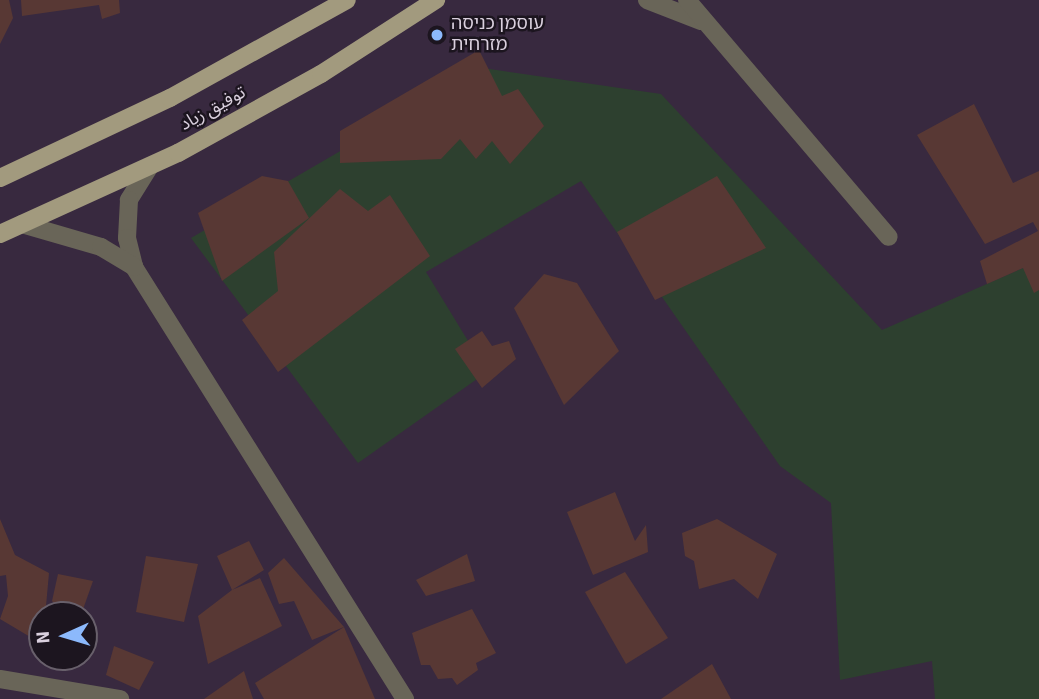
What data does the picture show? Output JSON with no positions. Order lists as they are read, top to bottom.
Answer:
{
  "streets": {
    "main road": ["توفيق زياد"]
  },
  "places": ["עוסמן כניסה מזרחית"],
  "north": "left"
}
